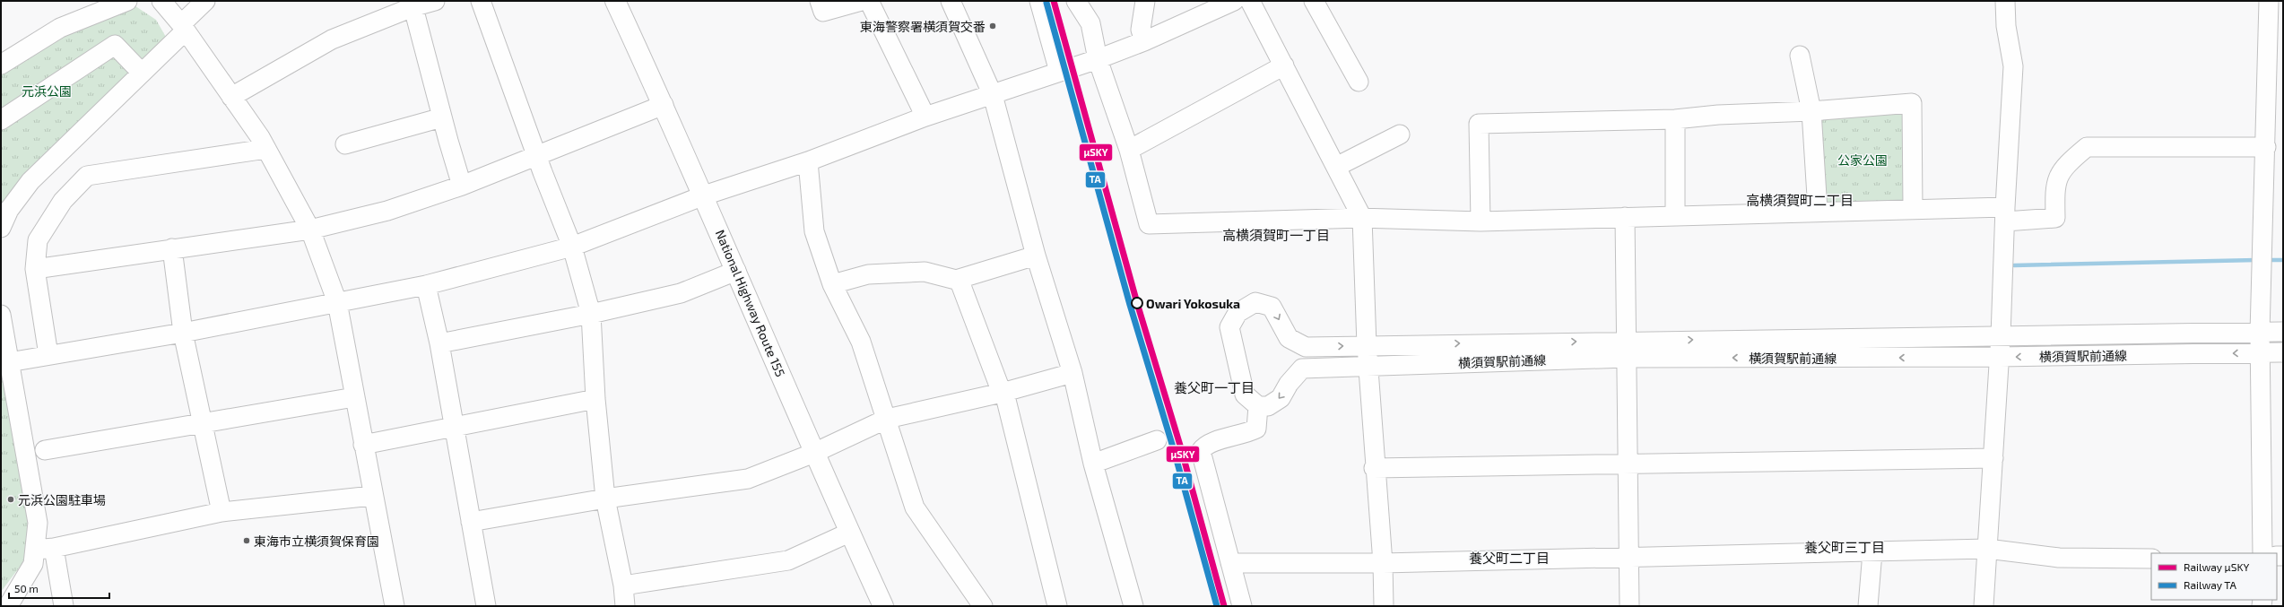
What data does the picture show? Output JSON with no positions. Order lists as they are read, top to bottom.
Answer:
{
  "streets": {
    "highway": ["National Highway Route 155"],
    "street": ["横須賀駅前通線"]
  },
  "districts": [
    "高横須賀町二丁目",
    "高横須賀町一丁目",
    "養父町一丁目",
    "養父町三丁目",
    "養父町二丁目"
  ],
  "parks": ["元浜公園", "公家公園"],
  "places": [
    "東海警察署横須賀交番",
    "Owari Yokosuka",
    "元浜公園駐車場",
    "東海市立横須賀保育園"
  ],
  "lines": ["rail line μSKY", "rail line TA"],
  "legend": ["Railway μSKY", "Railway TA"],
  "scale_bar": "50 m"
}
